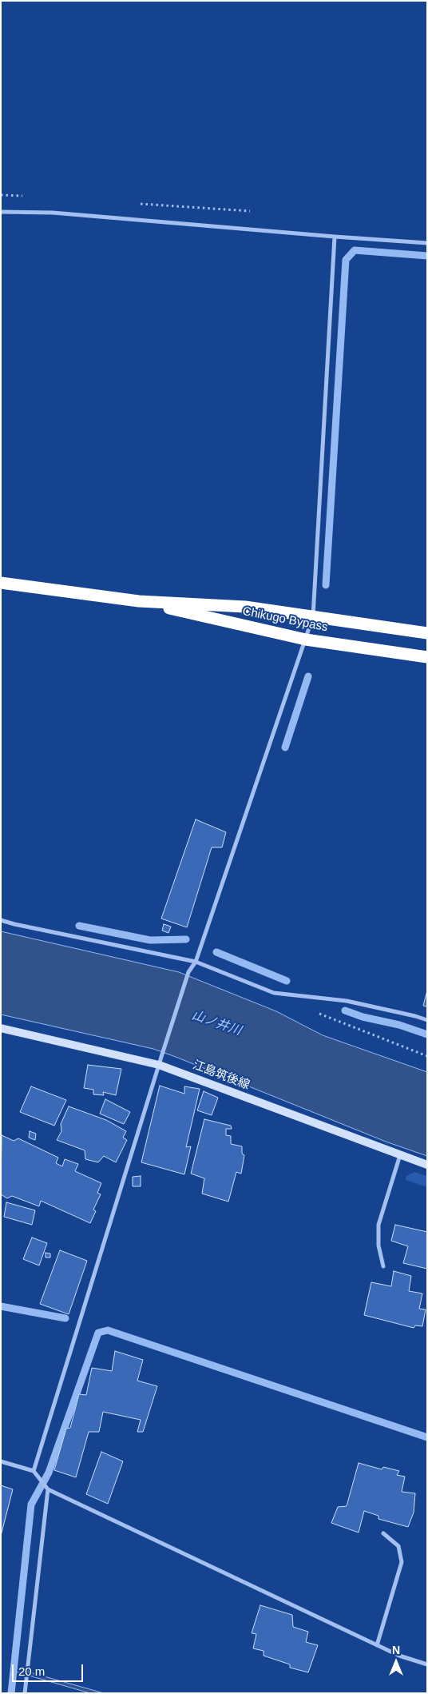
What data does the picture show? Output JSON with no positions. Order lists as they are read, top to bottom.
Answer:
{
  "streets": {
    "highway": ["Chikugo Bypass"],
    "main road": ["江島筑後線"]
  },
  "water": ["山ノ井川"],
  "scale_bar": "20 m",
  "north": "top"
}
